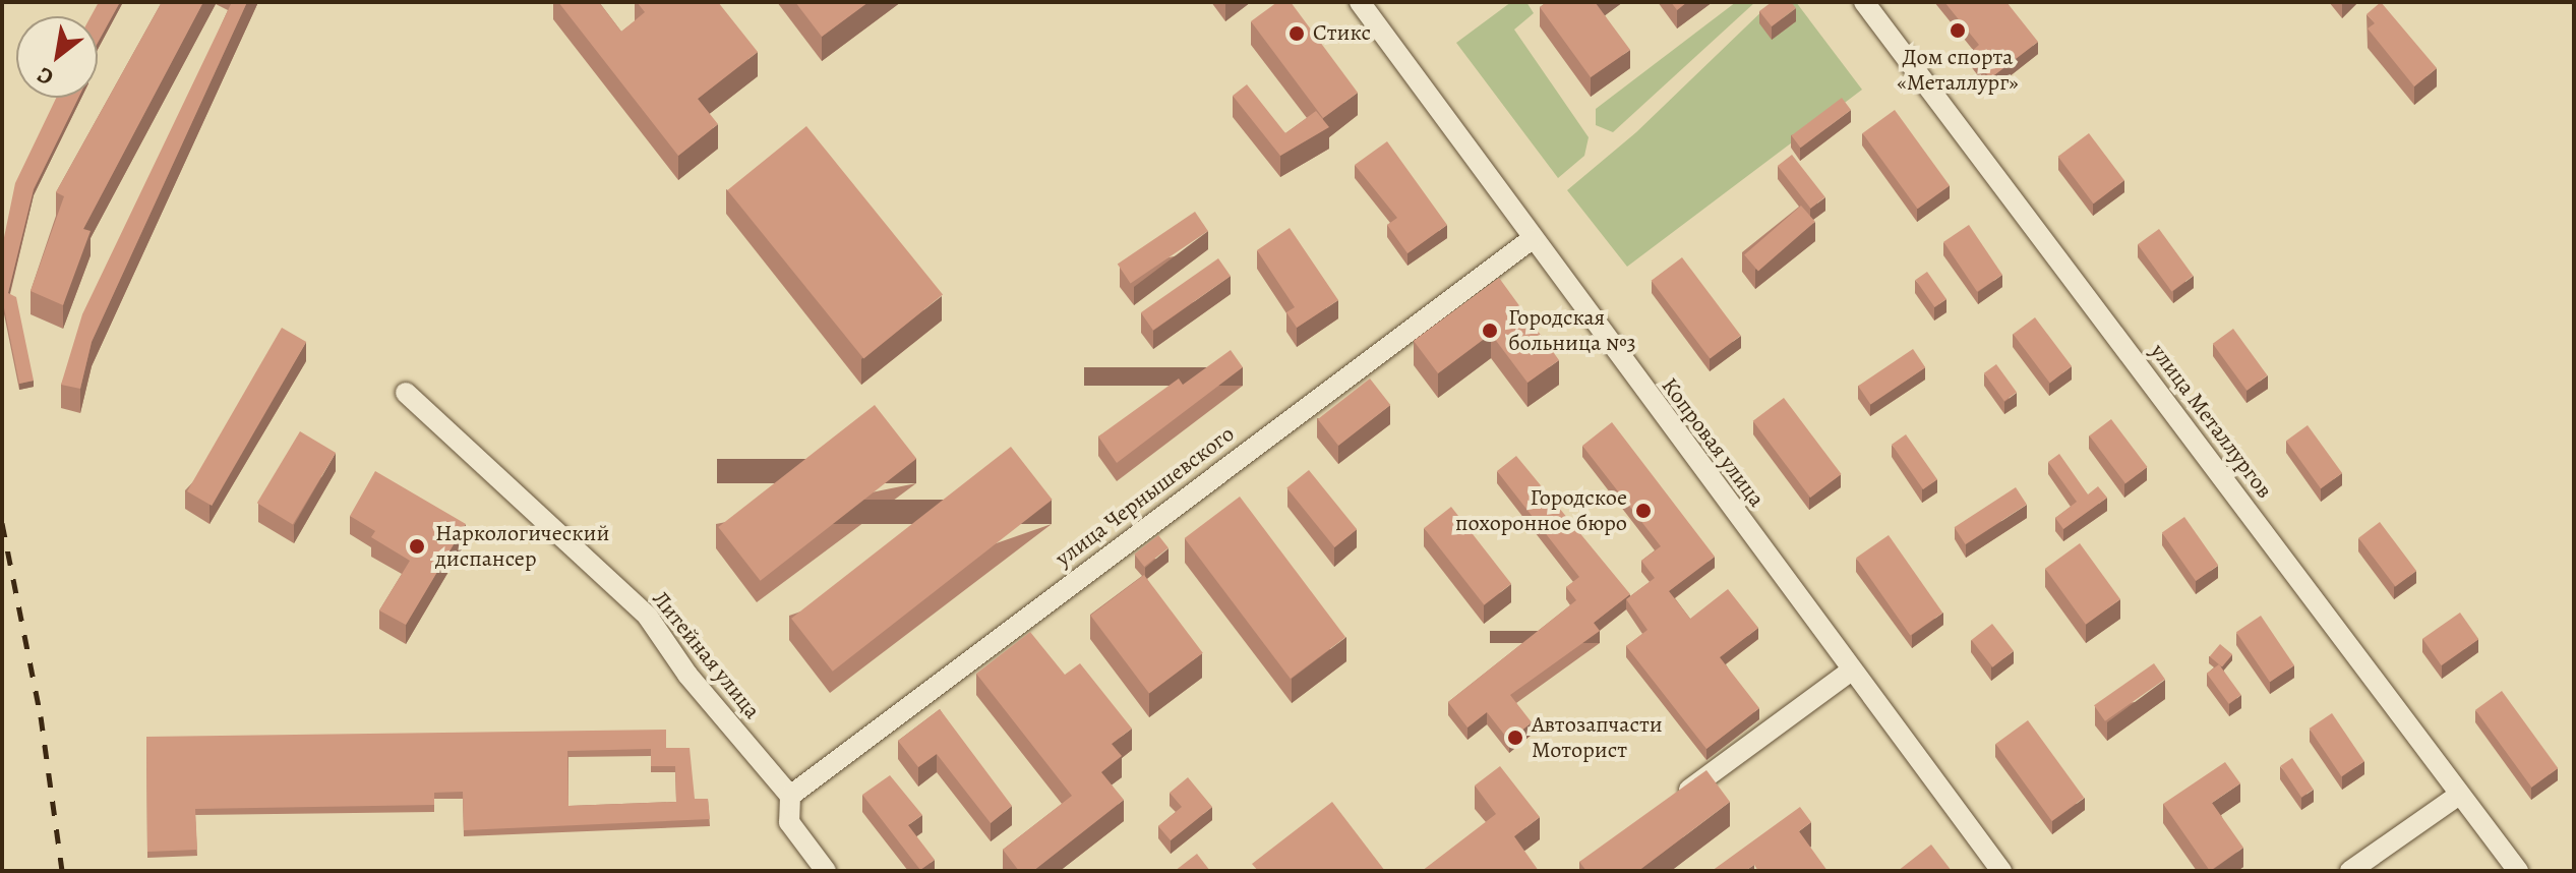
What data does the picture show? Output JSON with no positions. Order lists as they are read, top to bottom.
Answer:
{
  "streets": {
    "street": [
      "улица Металлургов",
      "Копровая улица",
      "улица Чернышевского",
      "Литейная улица"
    ]
  },
  "crossings": [
    ["Копровая улица", "улица Чернышевского"],
    ["улица Чернышевского", "Литейная улица"]
  ],
  "places": [
    "Дом спорта «Металлург»",
    "Стикс",
    "Городская больница №3",
    "Городское похоронное бюро",
    "Наркологический диспансер",
    "Автозапчасти Моторист"
  ],
  "north": "bottom left"
}
